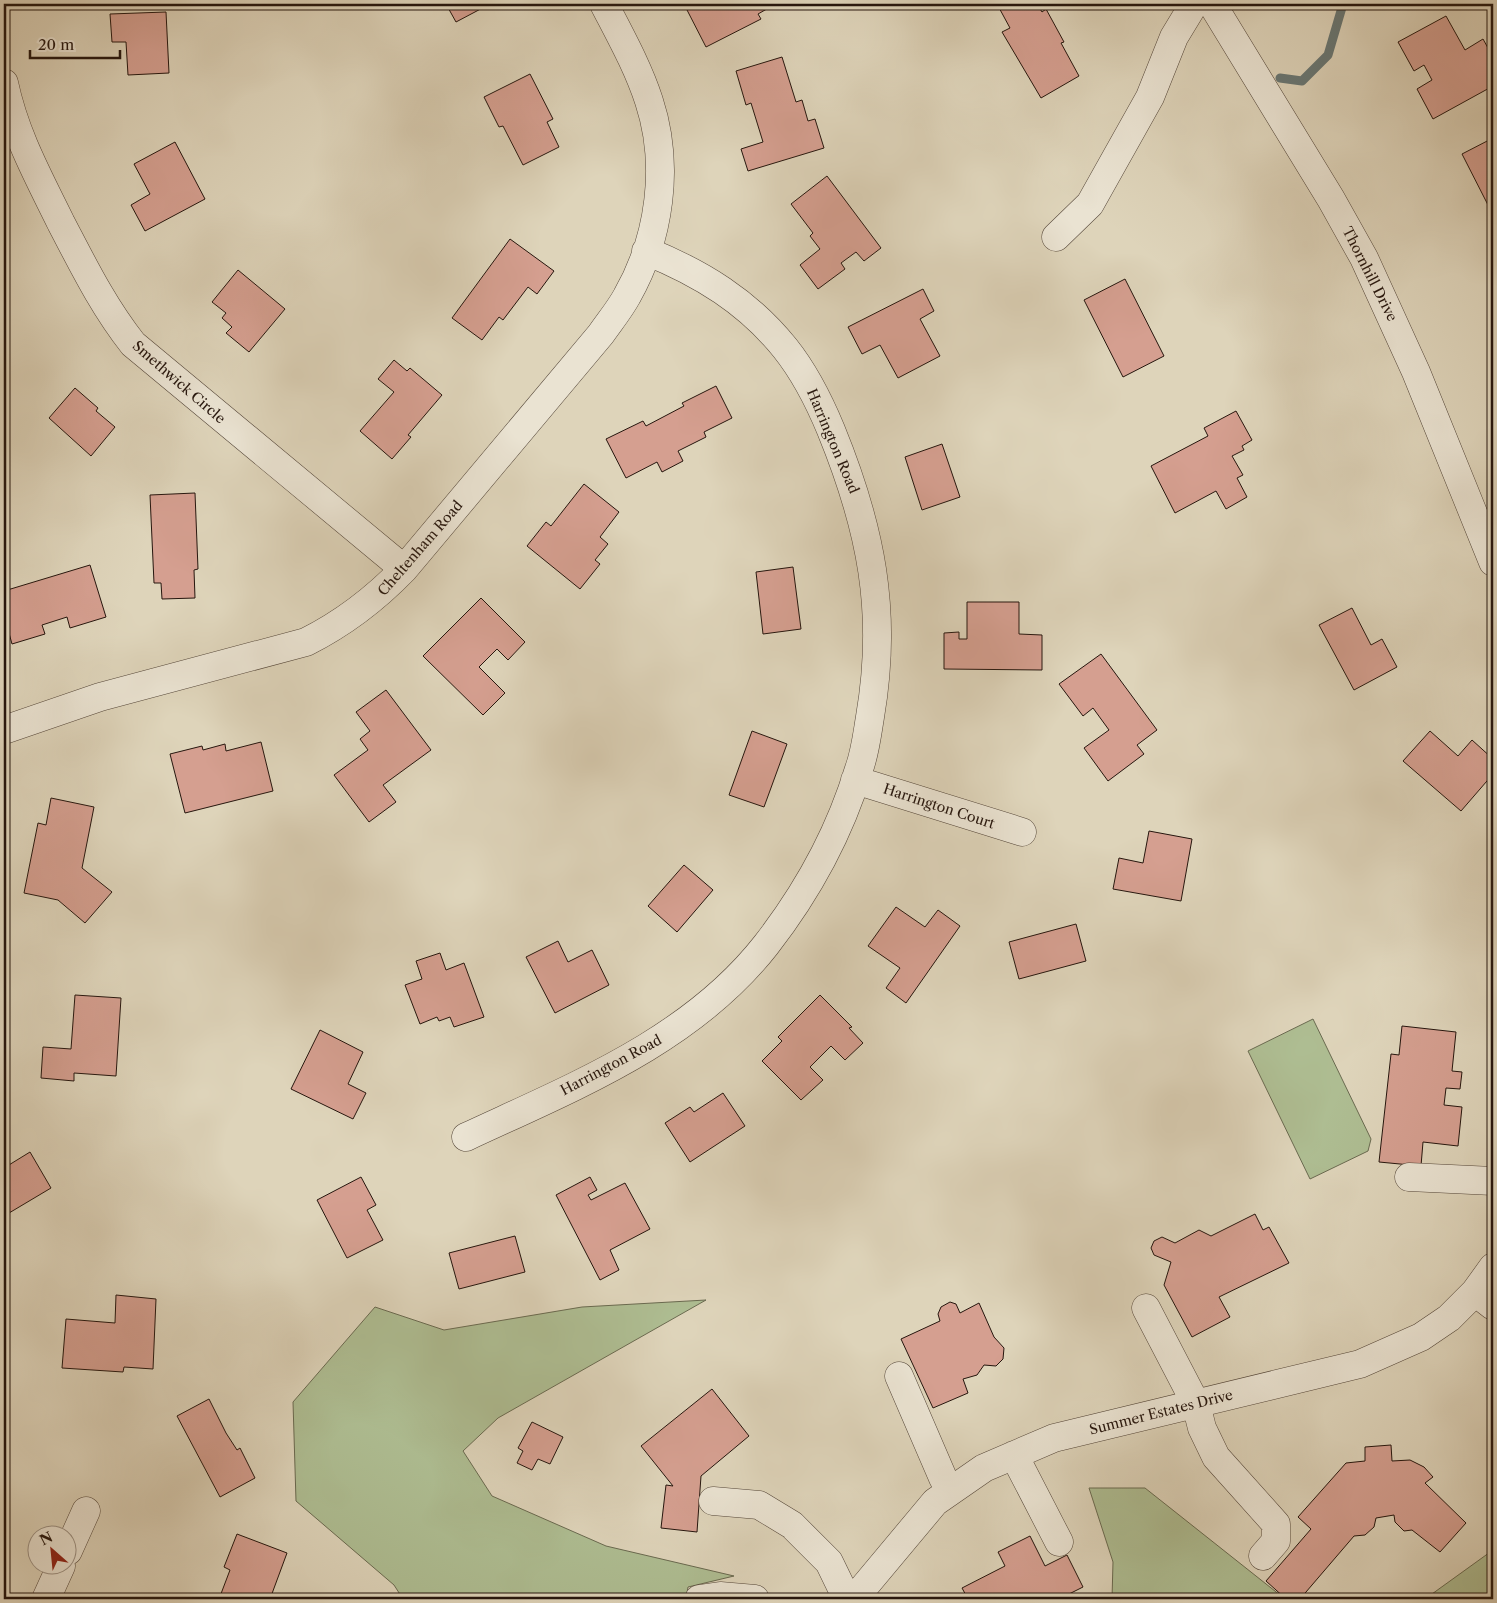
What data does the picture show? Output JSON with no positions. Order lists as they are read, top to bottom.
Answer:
{
  "streets": {
    "street": [
      "Thornhill Drive",
      "Smethwick Circle",
      "Harrington Road",
      "Cheltenham Road",
      "Harrington Court",
      "Summer Estates Drive"
    ]
  },
  "crossings": [
    ["Smethwick Circle", "Cheltenham Road"],
    ["Harrington Road", "Cheltenham Road"],
    ["Harrington Road", "Harrington Court"]
  ],
  "scale_bar": "20 m",
  "north": "top left"
}
